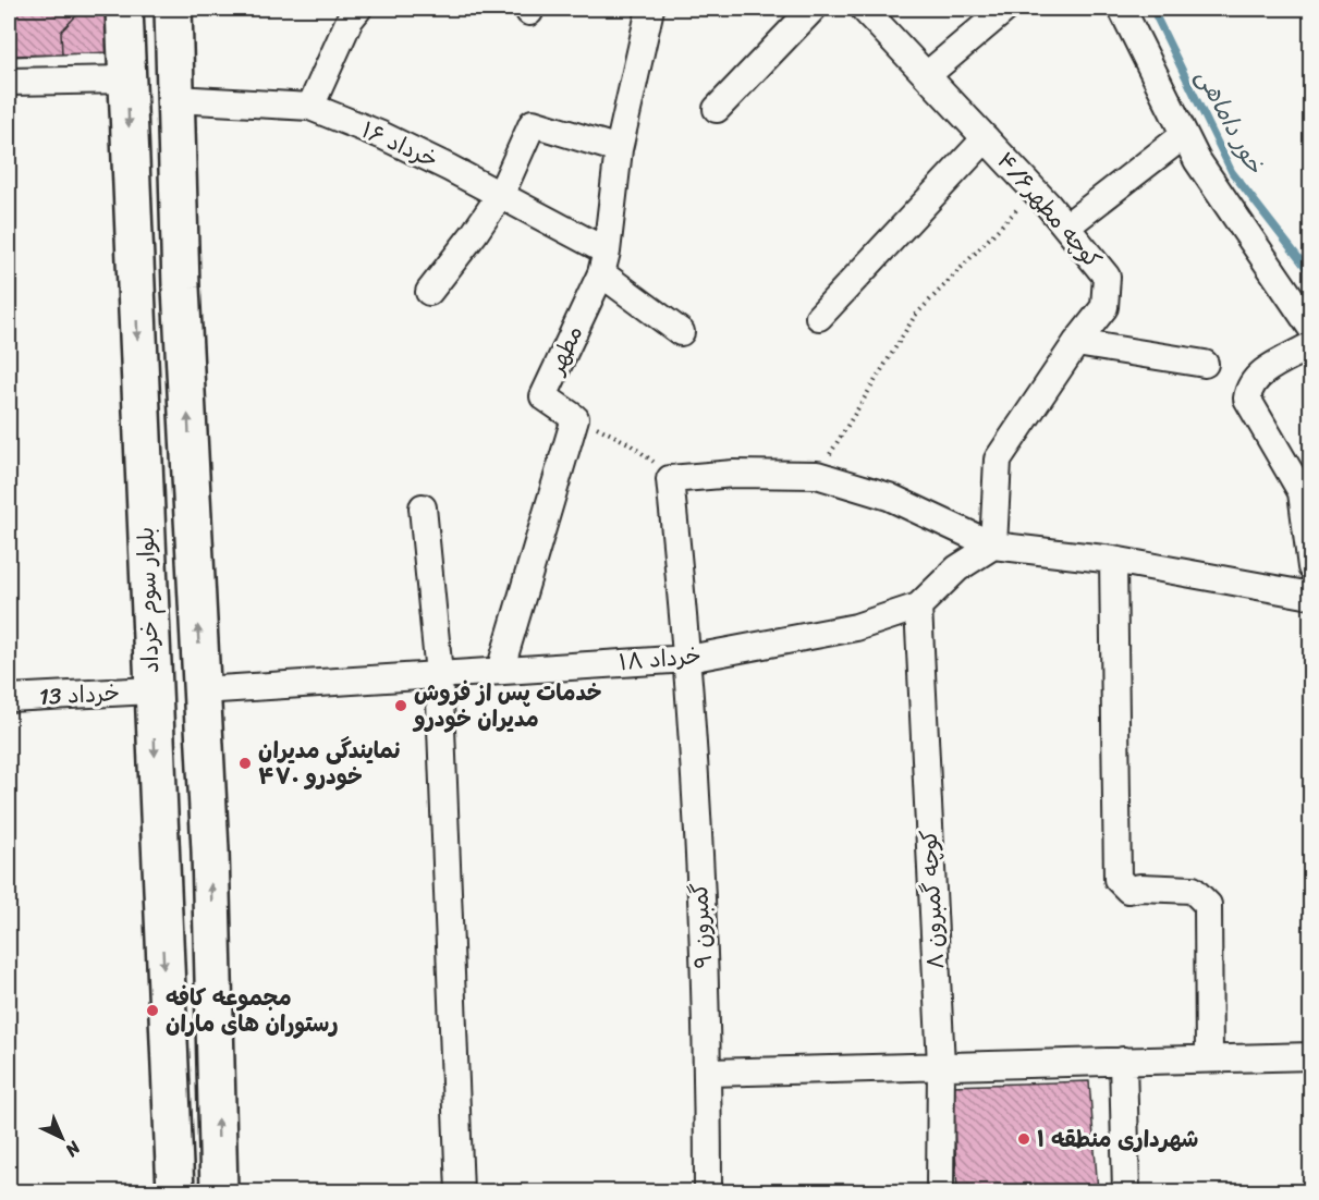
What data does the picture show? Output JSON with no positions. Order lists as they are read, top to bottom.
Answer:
{
  "streets": {
    "main road": ["بلوار سوم خرداد"],
    "street": [
      "خرداد ۱۶",
      "کوچه مطهر۴/۶",
      "مطهر",
      "خرداد ۱۸",
      "خرداد 13",
      "کوچه گمبرون ۸",
      "گمبرون ۹"
    ]
  },
  "crossings": [
    ["خرداد ۱۶", "مطهر"],
    ["خرداد ۱۶", "بلوار سوم خرداد"],
    ["بلوار سوم خرداد", "خرداد ۱۸"],
    ["بلوار سوم خرداد", "خرداد 13"],
    ["خرداد ۱۸", "کوچه گمبرون ۸"],
    ["خرداد ۱۸", "گمبرون ۹"]
  ],
  "water": ["خور داماهی"],
  "places": [
    "خدمات پس از فروش مدیران خودرو",
    "نمایندگی مدیران خودرو ۴۷۰",
    "مجموعه کافه رستوران های ماران",
    "شهرداری منطقه ۱"
  ],
  "north": "bottom right"
}
